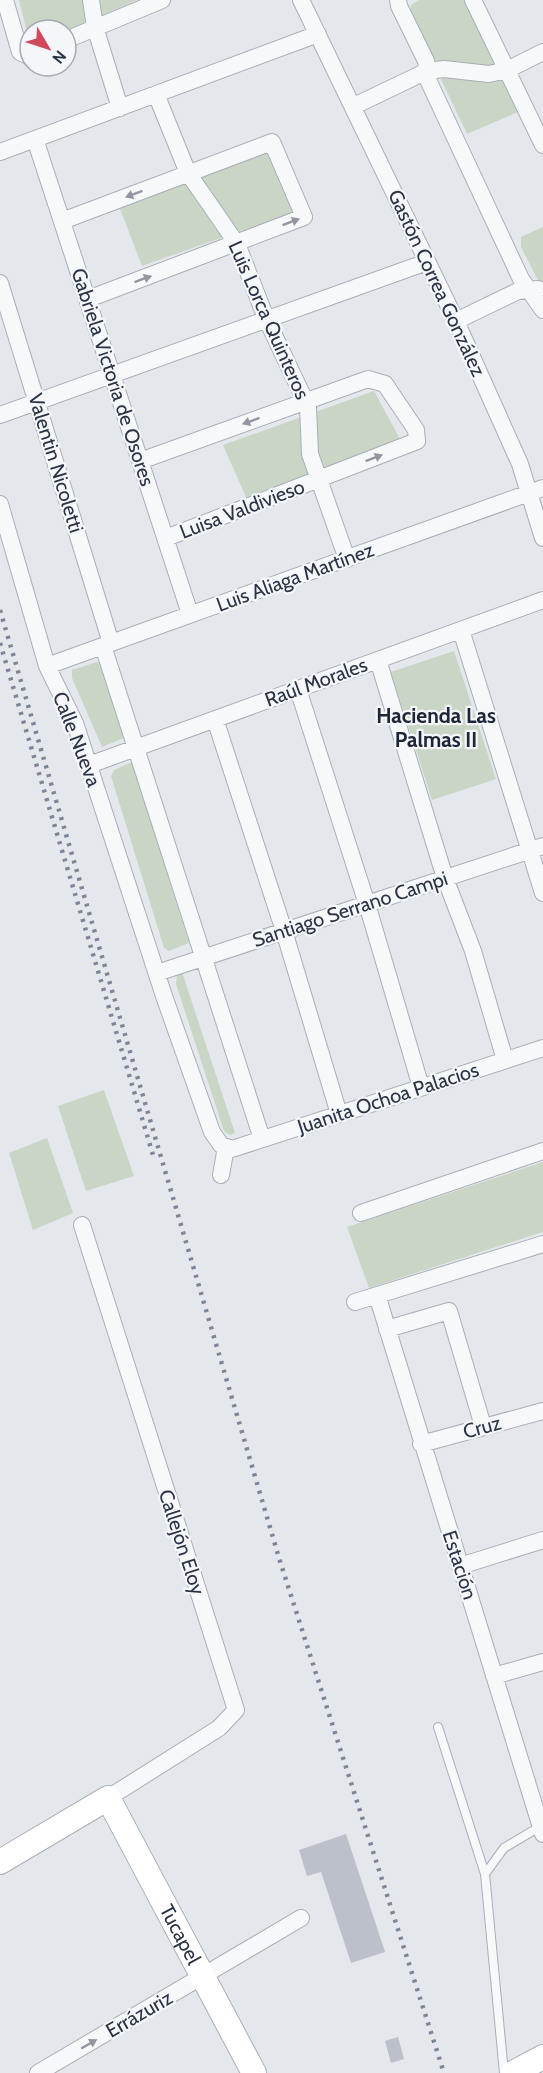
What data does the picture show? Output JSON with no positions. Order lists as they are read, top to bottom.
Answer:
{
  "streets": {
    "street": [
      "Gastón Correa González",
      "Luis Lorca Quinteros",
      "Gabriela Victoria de Osores",
      "Valentin Nicoletti",
      "Luisa Valdivieso",
      "Luis Aliaga Martínez",
      "Raúl Morales",
      "Calle Nueva",
      "Santiago Serrano Campi",
      "Juanita Ochoa Palacios",
      "Cruz",
      "Callejón Eloy",
      "Estación",
      "Tucapel",
      "Errázuriz"
    ]
  },
  "crossings": [
    ["Gastón Correa González", "Luis Aliaga Martínez"],
    ["Luis Lorca Quinteros", "Luisa Valdivieso"],
    ["Luis Lorca Quinteros", "Luis Aliaga Martínez"],
    ["Gabriela Victoria de Osores", "Luisa Valdivieso"],
    ["Gabriela Victoria de Osores", "Luis Aliaga Martínez"],
    ["Valentin Nicoletti", "Luis Aliaga Martínez"],
    ["Valentin Nicoletti", "Raúl Morales"],
    ["Valentin Nicoletti", "Santiago Serrano Campi"],
    ["Valentin Nicoletti", "Juanita Ochoa Palacios"],
    ["Luis Aliaga Martínez", "Calle Nueva"],
    ["Raúl Morales", "Calle Nueva"],
    ["Calle Nueva", "Santiago Serrano Campi"],
    ["Calle Nueva", "Juanita Ochoa Palacios"],
    ["Cruz", "Estación"],
    ["Callejón Eloy", "Tucapel"],
    ["Tucapel", "Errázuriz"]
  ],
  "one_way": ["Errázuriz"],
  "districts": ["Hacienda Las Palmas II"],
  "north": "bottom right"
}
